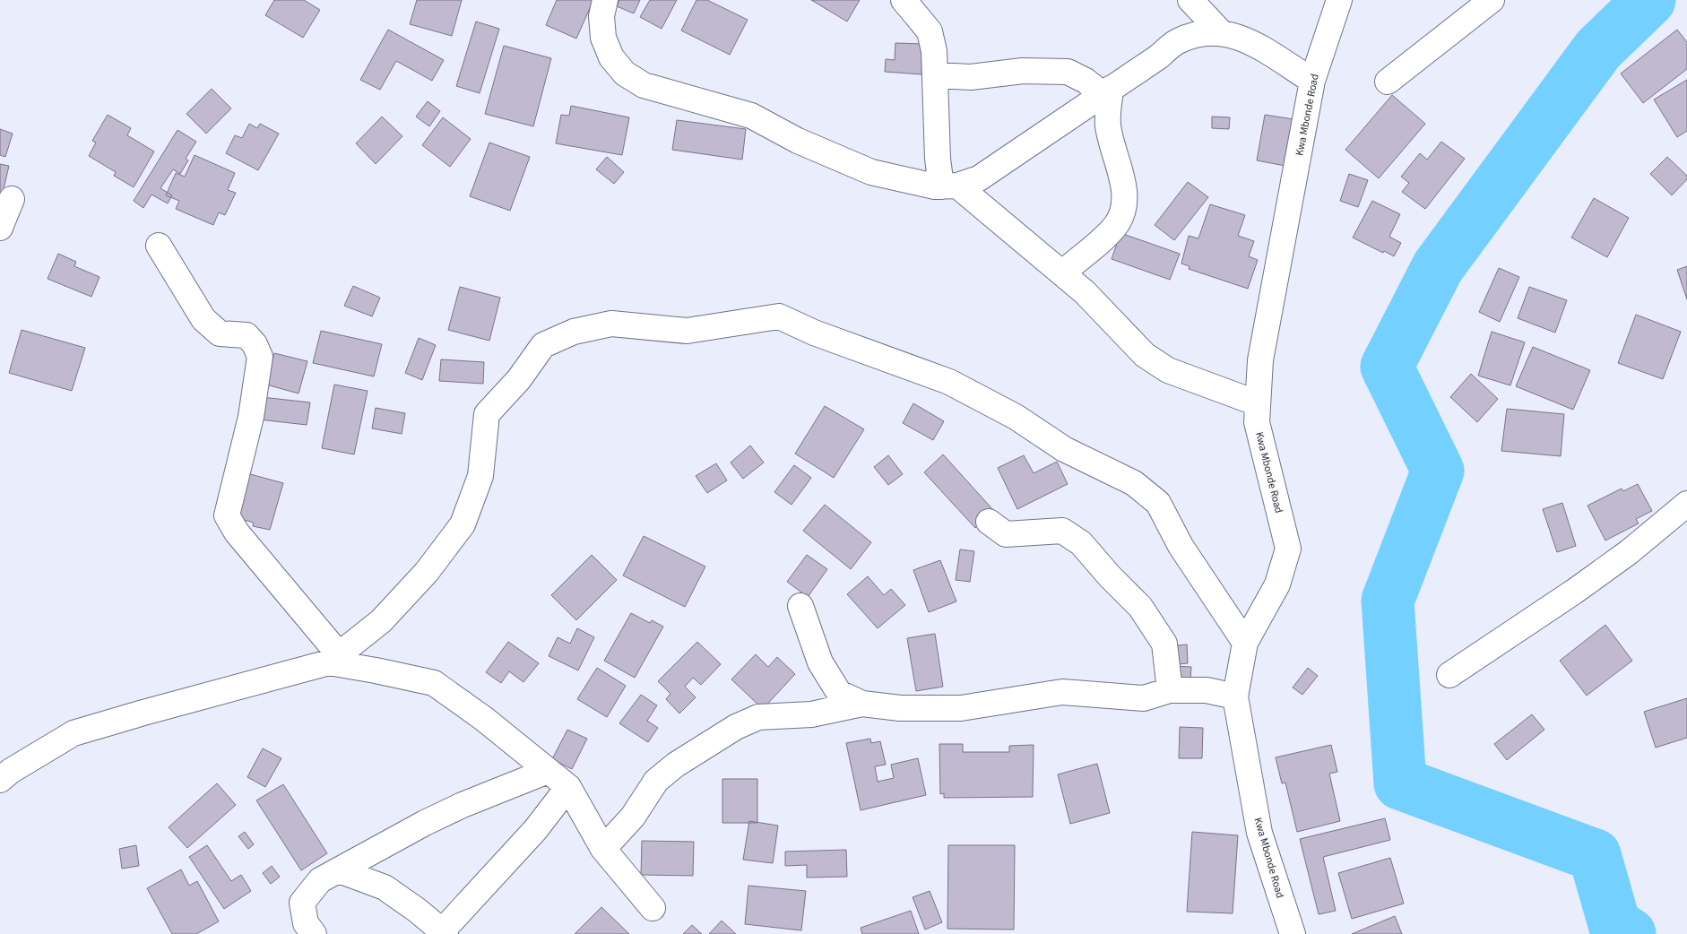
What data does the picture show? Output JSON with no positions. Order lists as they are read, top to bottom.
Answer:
{
  "streets": {
    "street": ["Kwa Mbonde Road"]
  }
}
